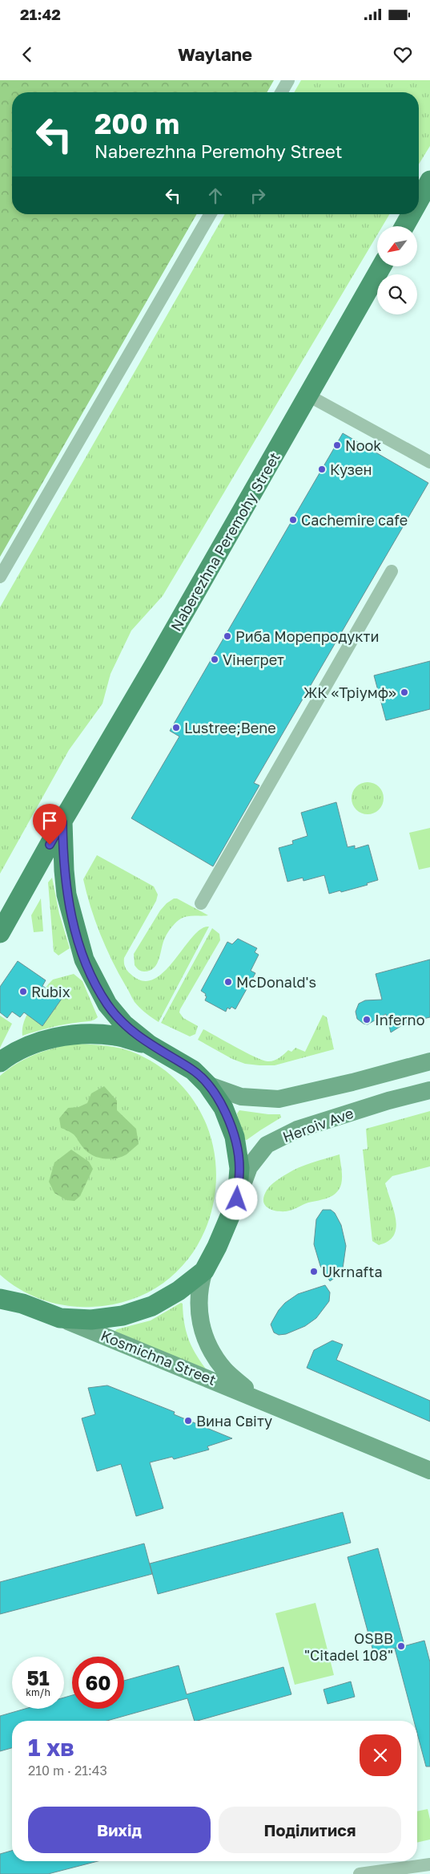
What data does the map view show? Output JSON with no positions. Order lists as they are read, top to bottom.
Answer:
{
  "streets": {
    "main road": ["Naberezhna Peremohy Street", "Heroiv Ave", "Kosmichna Street"]
  },
  "places": [
    "Nook",
    "Кузен",
    "Cachemire cafe",
    "Риба Морепродукти",
    "Vінегрет",
    "ЖК «Тріумф»",
    "Lustree;Bene",
    "McDonald's",
    "Rubix",
    "Inferno",
    "Ukrnafta",
    "Вина Світу",
    "OSBB \"Citadel 108\""
  ],
  "north": "bottom left",
  "page": {
    "status": "21:42",
    "header": "Waylane",
    "turn": ["200 m", "Naberezhna Peremohy Street"],
    "speed": "51 km/h",
    "limit": "60",
    "heading": ["1 хв", "210 m · 21:43"],
    "buttons": ["Вихід", "Поділитися"]
  }
}
